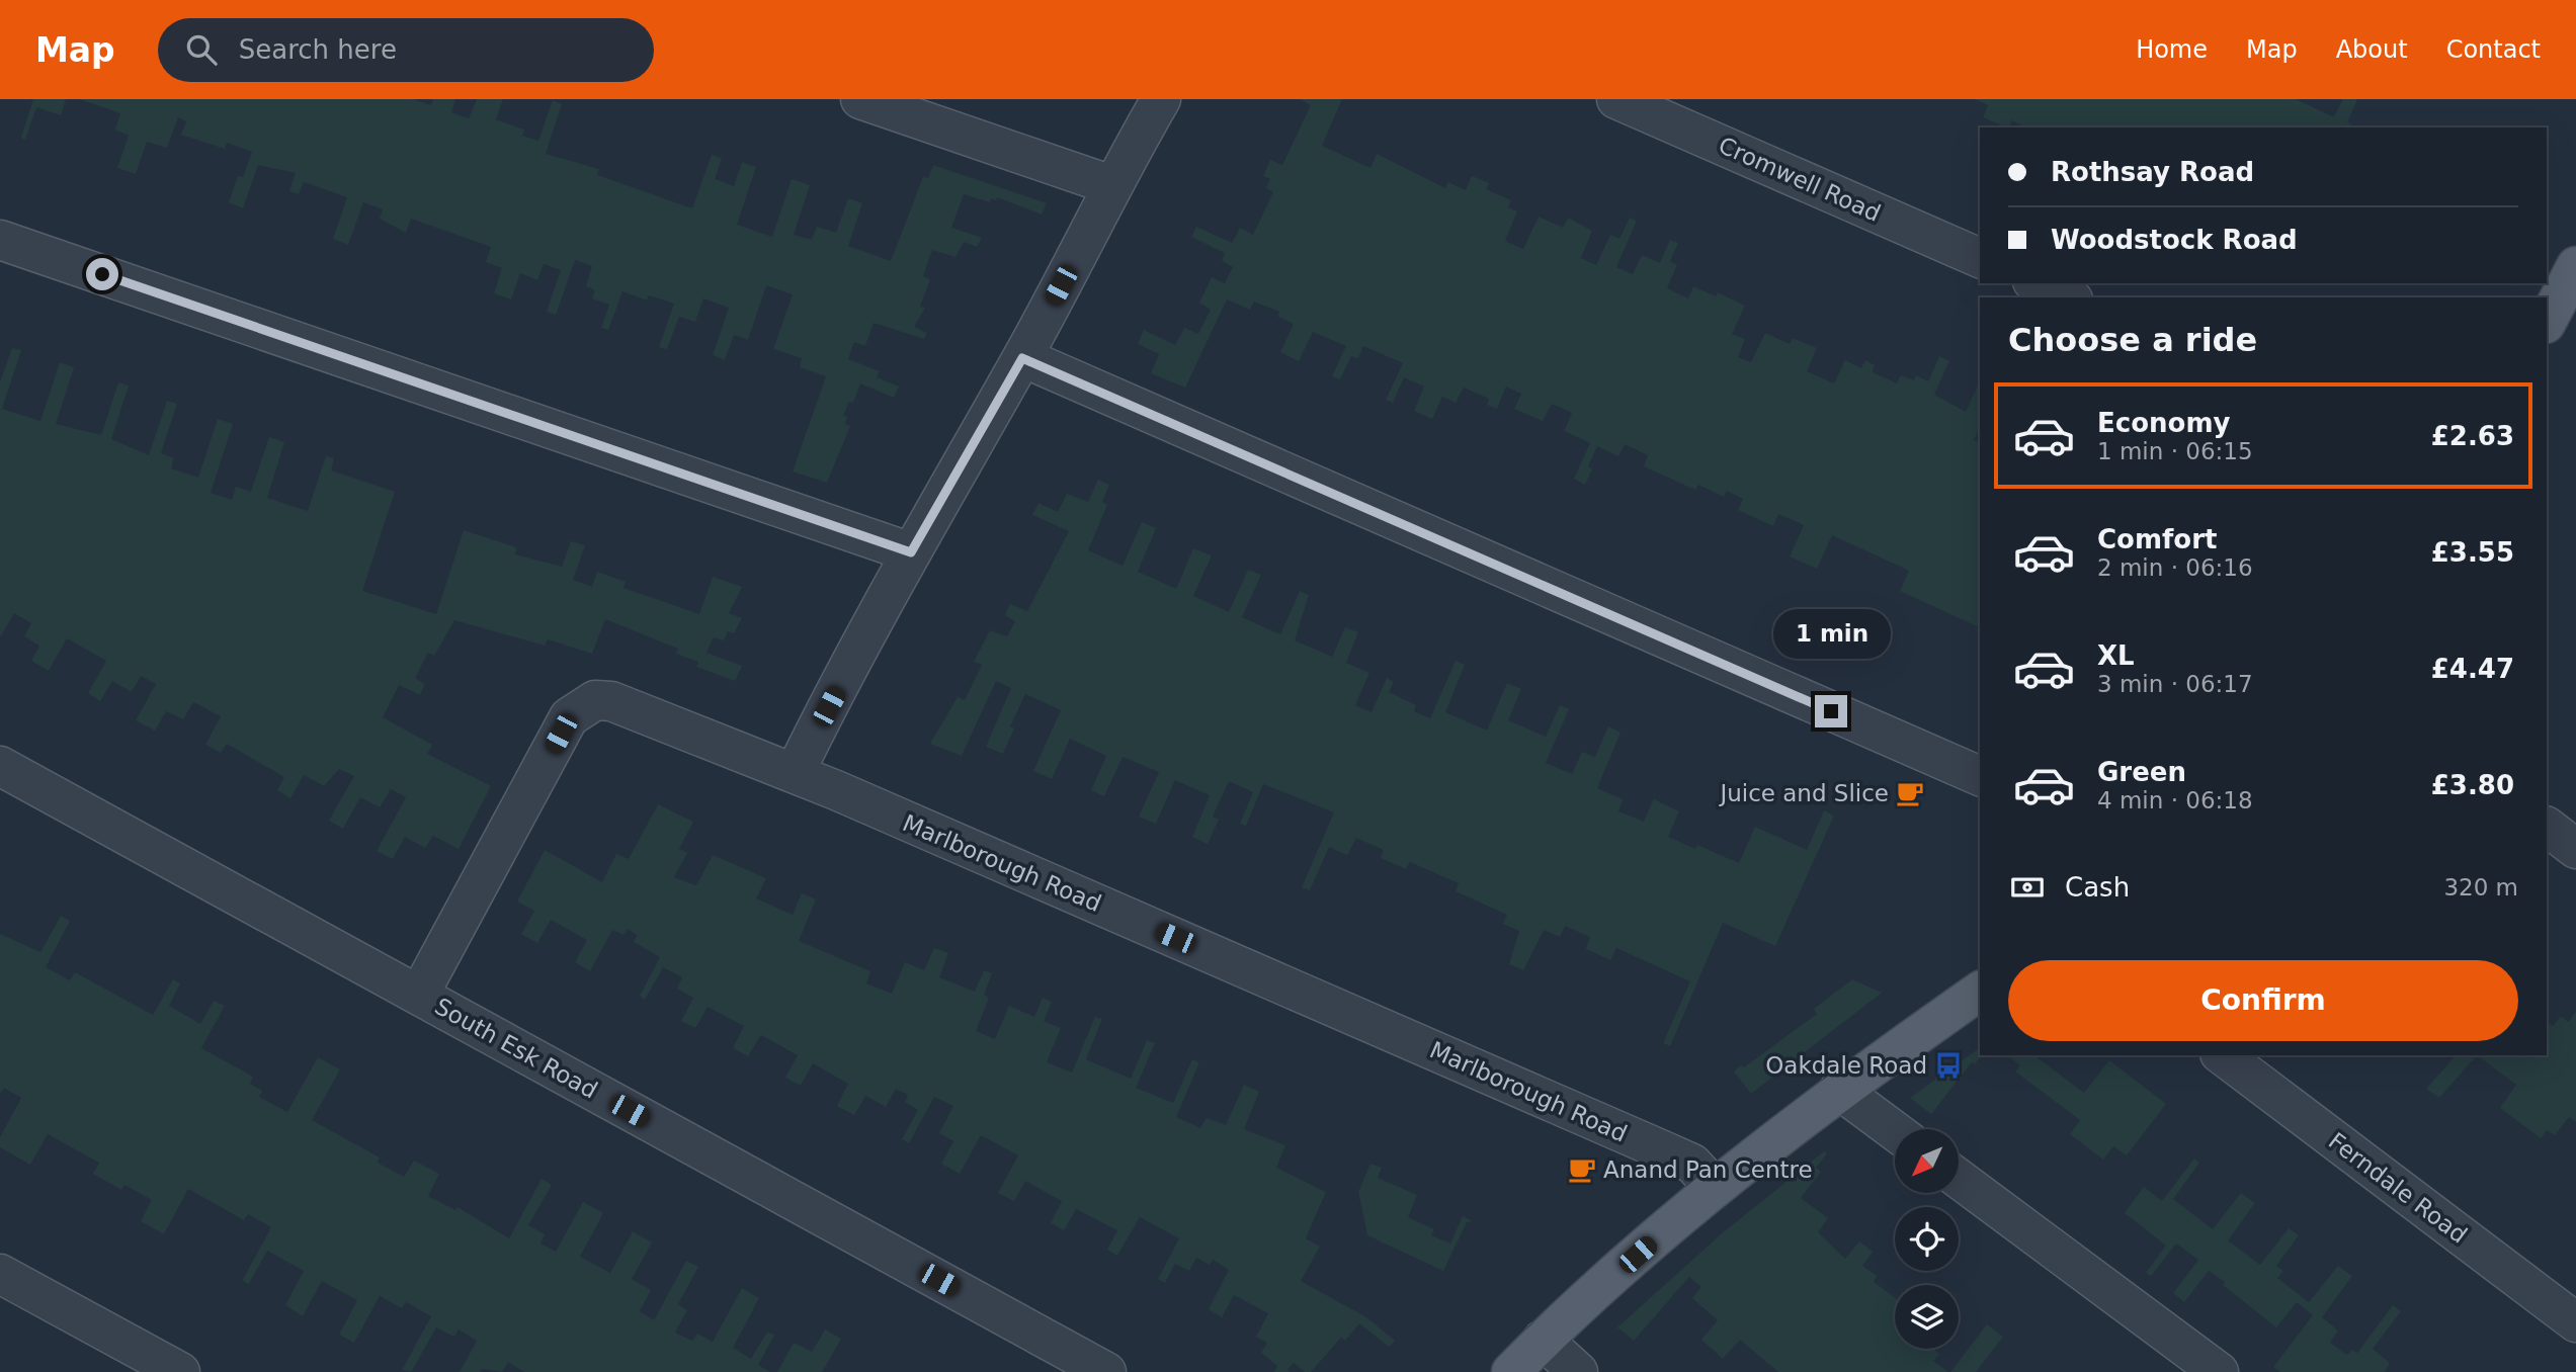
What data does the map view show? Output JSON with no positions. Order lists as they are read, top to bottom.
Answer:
{
  "streets": {
    "street": [
      "Cromwell Road",
      "Marlborough Road",
      "South Esk Road",
      "Ferndale Road"
    ]
  },
  "crossings": [
    ["Marlborough Road", "South Esk Road"]
  ],
  "places": {
    "cafe": ["Juice and Slice", "Anand Pan Centre"],
    "bus stop": ["Oakdale Road"]
  },
  "north": "bottom left",
  "page": {
    "header": "Map",
    "search": "Search here",
    "nav": [
      "Home",
      "Map",
      "About",
      "Contact"
    ],
    "banner": ["Rothsay Road", "Woodstock Road"],
    "heading": "Choose a ride",
    "list": [
      {
        "name": "Economy",
        "note": "1 min · 06:15",
        "value": "£2.63"
      },
      {
        "name": "Comfort",
        "note": "2 min · 06:16",
        "value": "£3.55"
      },
      {
        "name": "XL",
        "note": "3 min · 06:17",
        "value": "£4.47"
      },
      {
        "name": "Green",
        "note": "4 min · 06:18",
        "value": "£3.80"
      }
    ],
    "bubble": "1 min",
    "pay": ["Cash", "320 m"],
    "buttons": "Confirm"
  }
}
